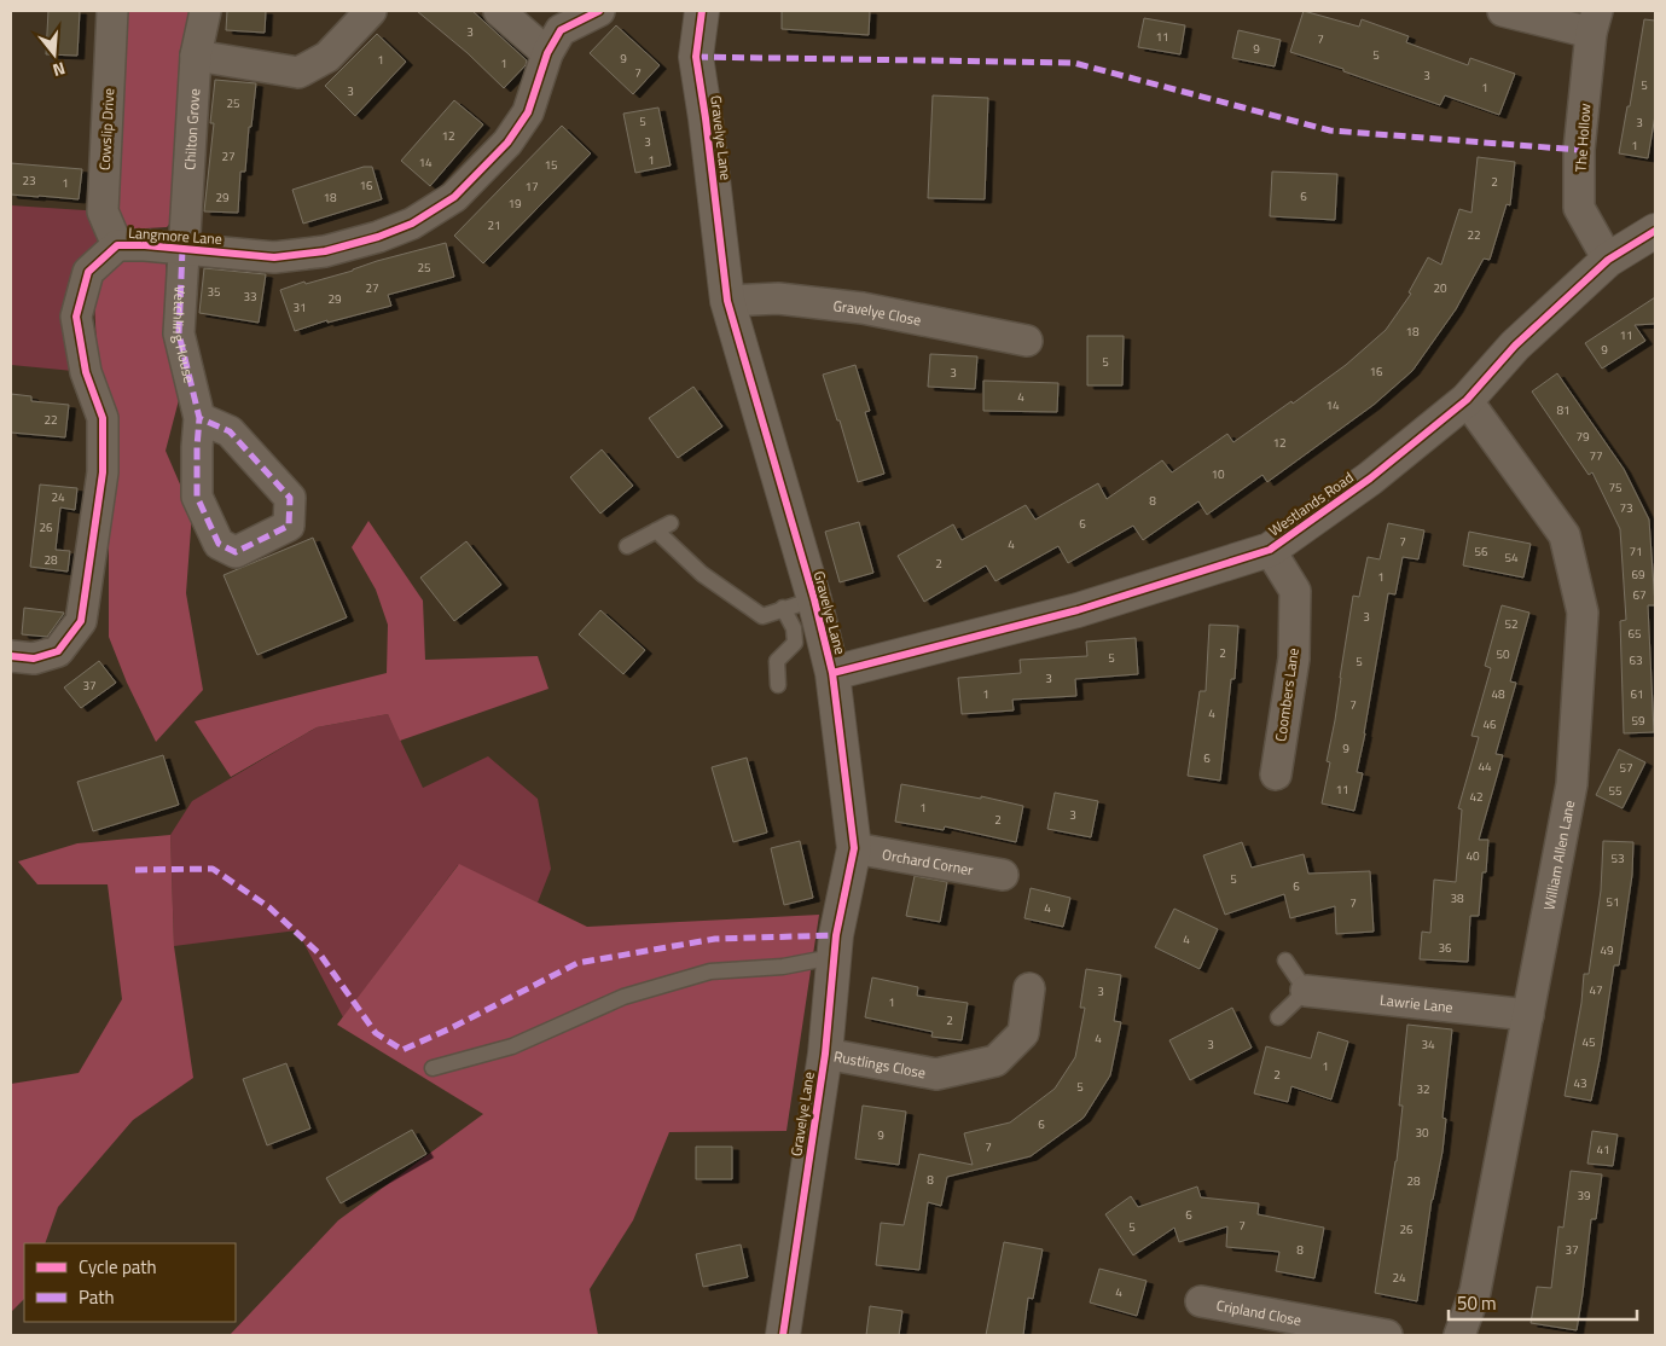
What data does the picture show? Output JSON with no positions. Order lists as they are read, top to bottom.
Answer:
{
  "streets": {
    "street": [
      "Cowslip Drive",
      "Chilton Grove",
      "Gravelye Lane",
      "The Hollow",
      "Langmore Lane",
      "Gravelye Close",
      "Vetchling House",
      "Westlands Road",
      "Coombers Lane",
      "William Allen Lane",
      "Orchard Corner",
      "Lawrie Lane",
      "Rustlings Close",
      "Cripland Close"
    ]
  },
  "crossings": [
    ["Cowslip Drive", "Langmore Lane"],
    ["Chilton Grove", "Langmore Lane"],
    ["Chilton Grove", "Vetchling House"],
    ["Gravelye Lane", "Gravelye Close"],
    ["Gravelye Lane", "Westlands Road"],
    ["Gravelye Lane", "Orchard Corner"],
    ["Gravelye Lane", "Rustlings Close"],
    ["The Hollow", "Westlands Road"],
    ["Langmore Lane", "Vetchling House"],
    ["Westlands Road", "Coombers Lane"],
    ["Westlands Road", "William Allen Lane"],
    ["William Allen Lane", "Lawrie Lane"]
  ],
  "house_numbers": [
    "3",
    "11",
    "7",
    "9",
    "5",
    "9",
    "1",
    "1",
    "7",
    "3",
    "5",
    "1",
    "3",
    "25",
    "5",
    "3",
    "12",
    "3",
    "1",
    "27",
    "1",
    "14",
    "15",
    "23",
    "2",
    "1",
    "16",
    "17",
    "6",
    "29",
    "18",
    "19",
    "21",
    "22",
    "25",
    "27",
    "20",
    "35",
    "33",
    "29",
    "31",
    "18",
    "11",
    "9",
    "5",
    "16",
    "3",
    "4",
    "14",
    "81",
    "22",
    "79",
    "12",
    "77",
    "10",
    "75",
    "24",
    "8",
    "73",
    "6",
    "26",
    "7",
    "4",
    "56",
    "71",
    "54",
    "28",
    "2",
    "69",
    "1",
    "67",
    "3",
    "52",
    "65",
    "2",
    "50",
    "5",
    "63",
    "5",
    "3",
    "37",
    "1",
    "48",
    "61",
    "7",
    "4",
    "59",
    "46",
    "9",
    "6",
    "44",
    "57",
    "11",
    "55",
    "42",
    "1",
    "3",
    "2",
    "40",
    "53",
    "5",
    "6",
    "38",
    "51",
    "7",
    "4",
    "4",
    "36",
    "49",
    "47",
    "3",
    "1",
    "2",
    "4",
    "45",
    "3",
    "34",
    "1",
    "2",
    "43",
    "5",
    "32",
    "6",
    "30",
    "9",
    "7",
    "41",
    "8",
    "28",
    "39",
    "6",
    "7",
    "5",
    "26",
    "8",
    "37",
    "24",
    "4"
  ],
  "legend": ["Cycle path", "Path"],
  "scale_bar": "50 m",
  "north": "bottom"
}
